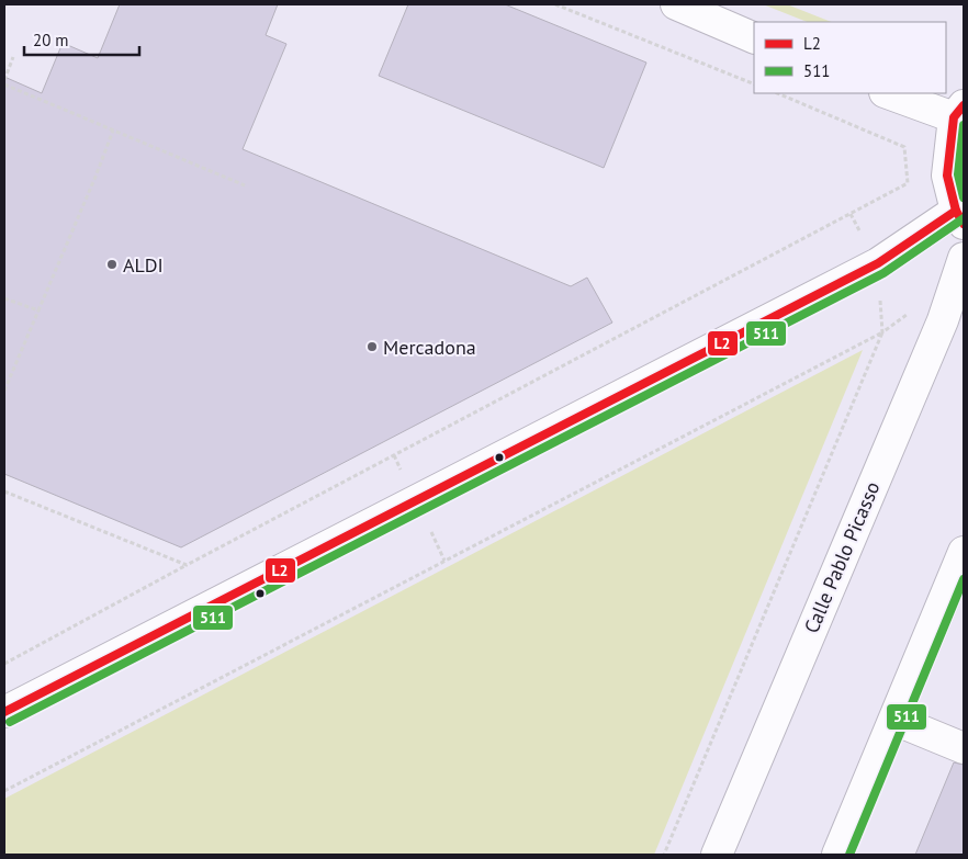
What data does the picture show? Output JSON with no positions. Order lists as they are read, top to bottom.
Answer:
{
  "streets": {
    "street": ["Calle Pablo Picasso"]
  },
  "places": ["ALDI", "Mercadona"],
  "lines": ["transit line L2", "transit line 511"],
  "legend": ["L2", "511"],
  "scale_bar": "20 m"
}
